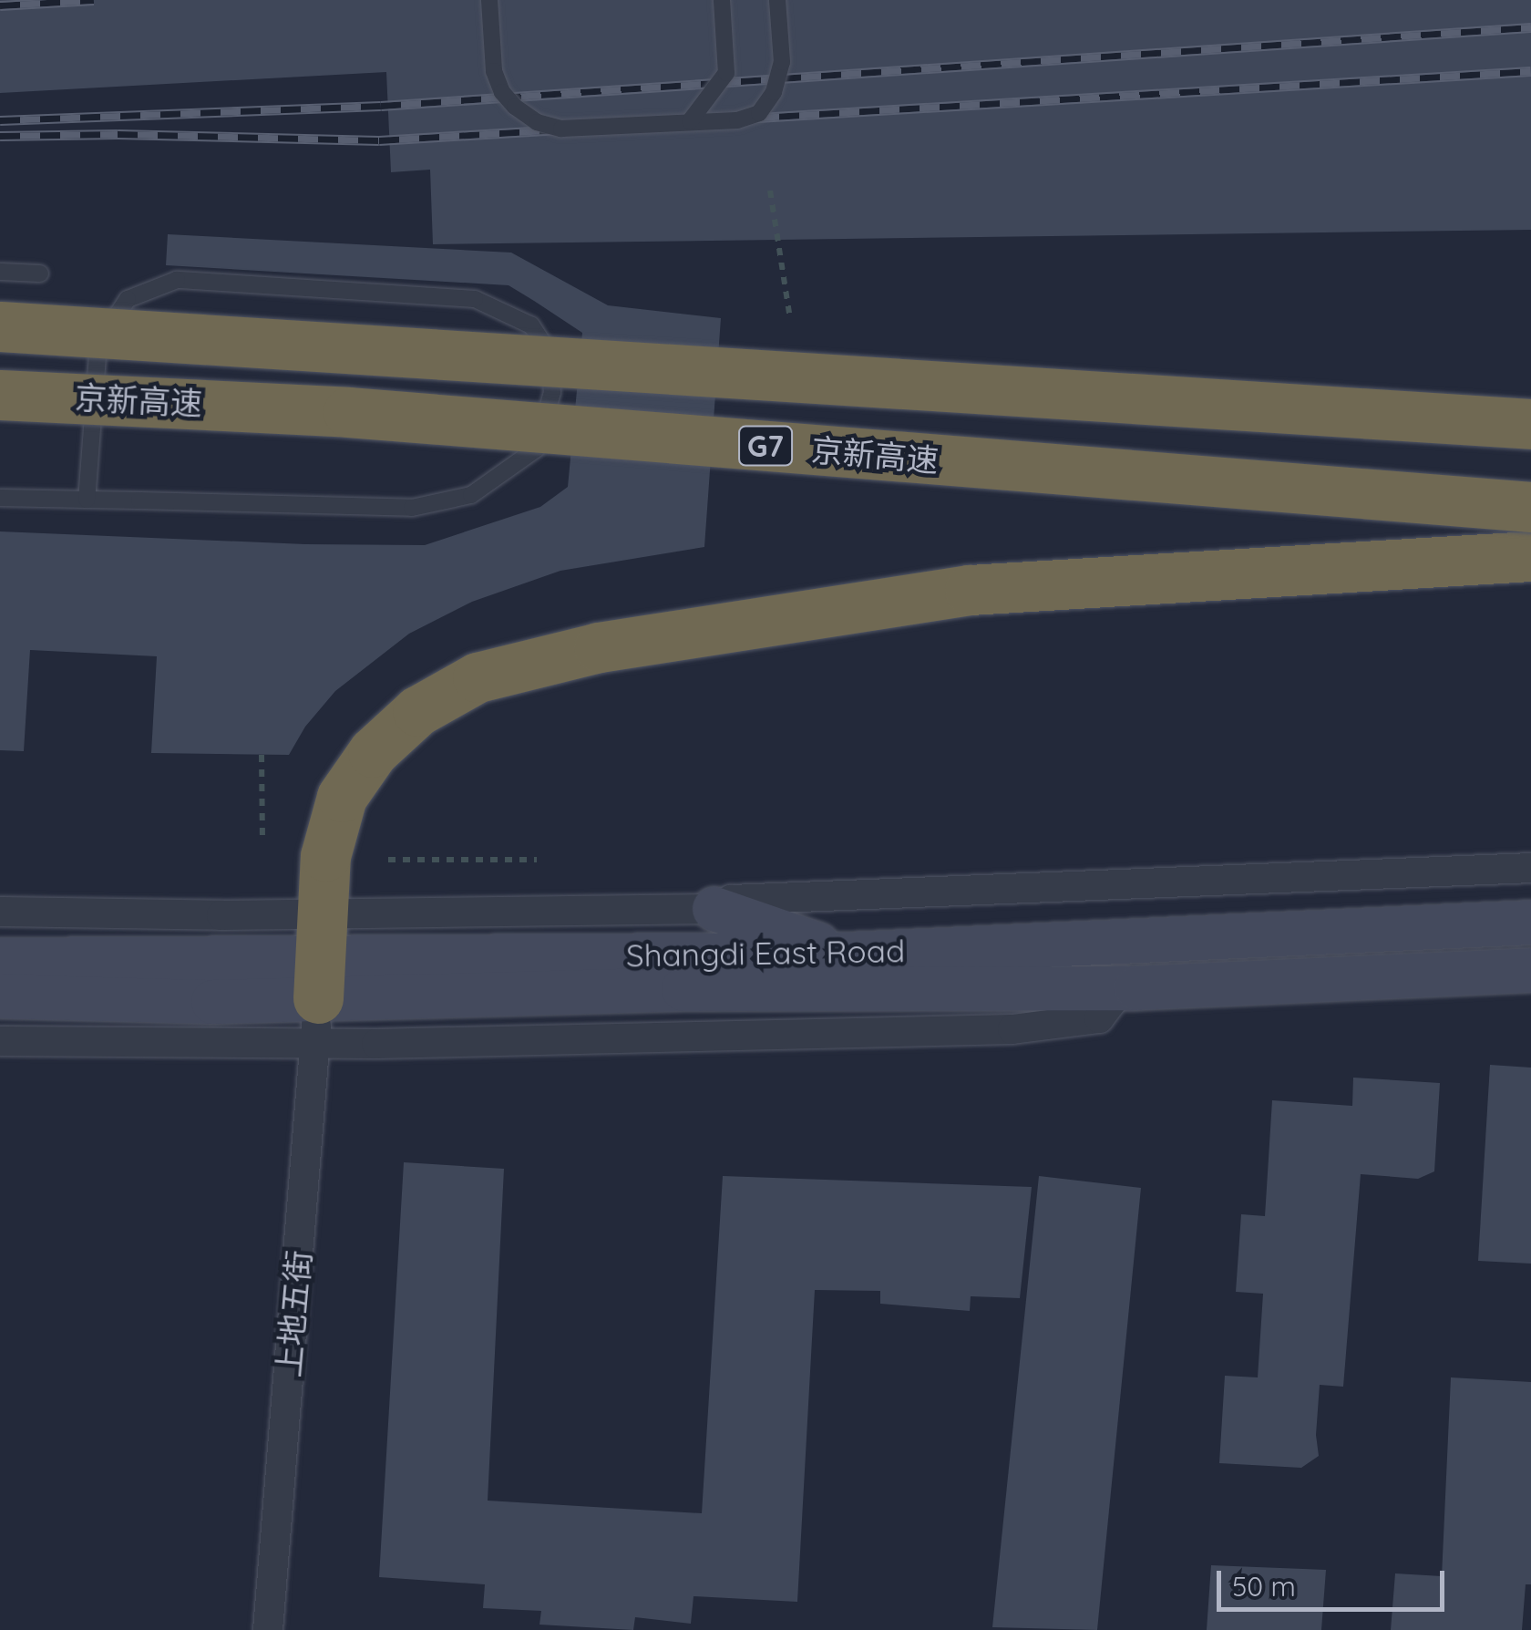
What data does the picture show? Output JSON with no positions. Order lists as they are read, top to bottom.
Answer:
{
  "streets": {
    "highway": ["京新高速", "G7"],
    "main road": ["Shangdi East Road"],
    "street": ["上地五街"]
  },
  "crossings": [
    ["Shangdi East Road", "上地五街"]
  ],
  "scale_bar": "50 m"
}
